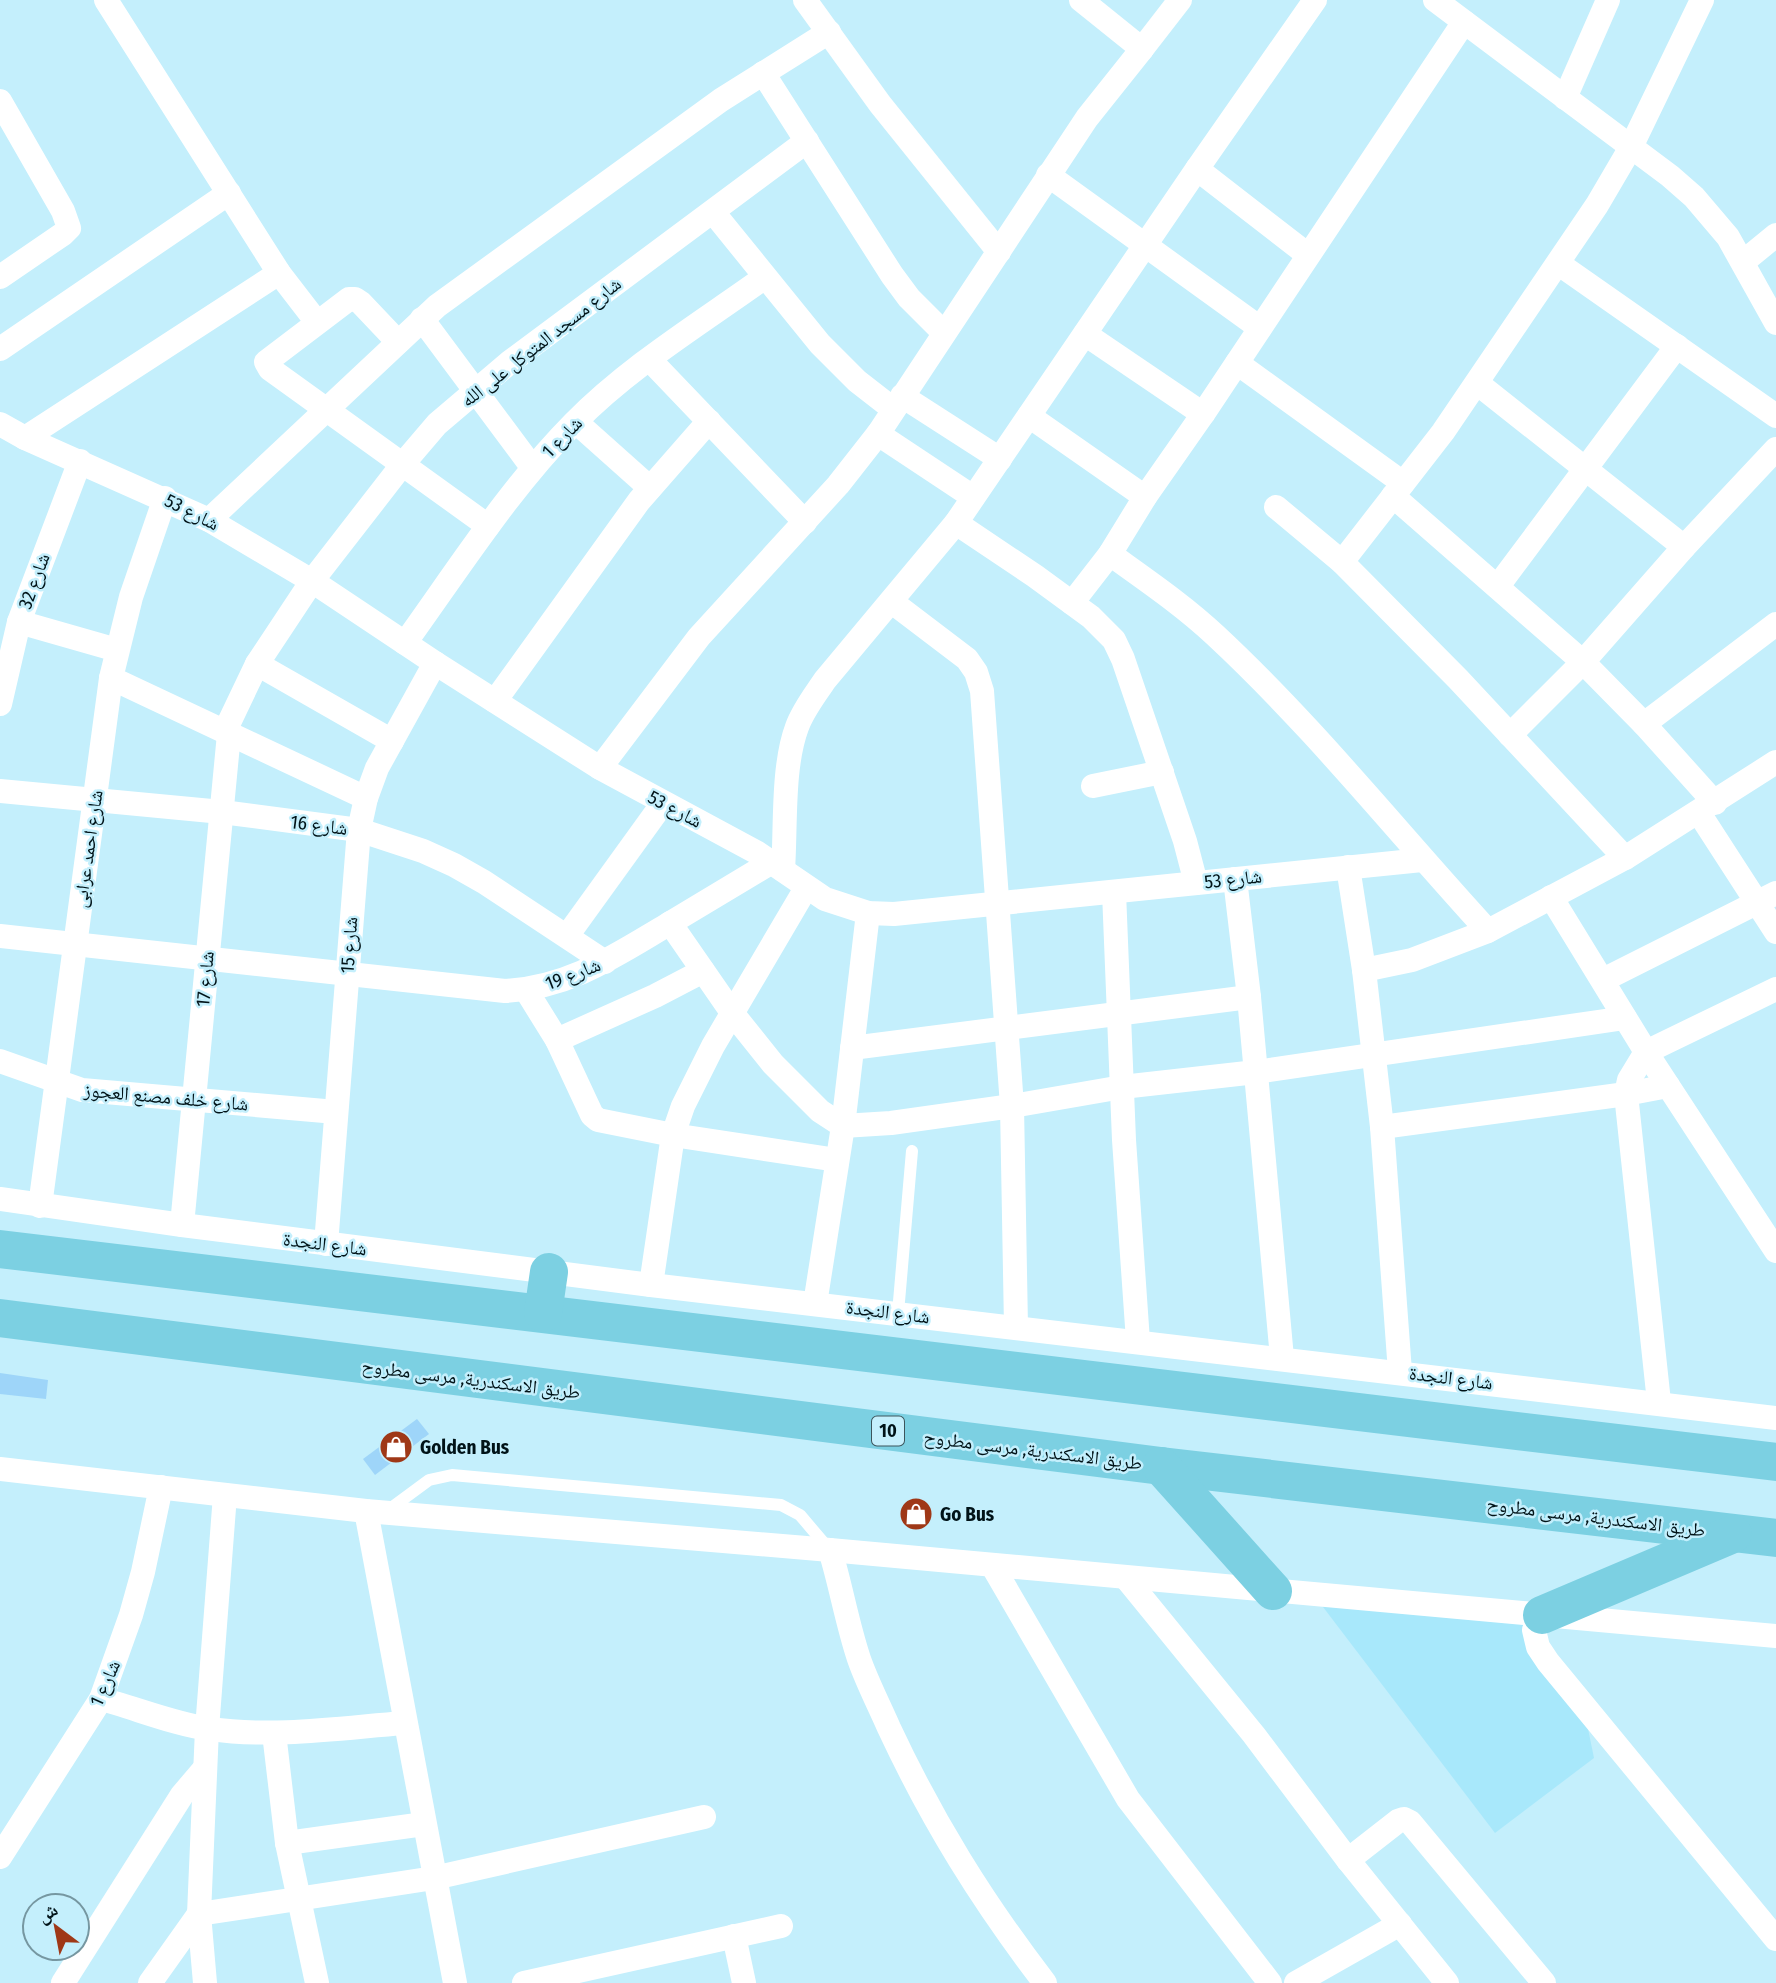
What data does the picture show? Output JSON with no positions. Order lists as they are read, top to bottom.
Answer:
{
  "streets": {
    "main road": ["طريق الاسكندرية, مرسى مطروح", "10"],
    "street": [
      "شارع مسجد المتوكل على الله",
      "شارع 1",
      "شارع 53",
      "شارع 32",
      "شارع 16",
      "شارع احمد عرابى",
      "شارع 15",
      "شارع 19",
      "شارع 17",
      "شارع خلف مصنع العجوز",
      "شارع النجدة"
    ]
  },
  "crossings": [
    ["شارع مسجد المتوكل على الله", "شارع 53"],
    ["شارع مسجد المتوكل على الله", "شارع 17"],
    ["شارع 1", "شارع 53"],
    ["شارع 53", "شارع 32"],
    ["شارع 53", "شارع احمد عرابى"],
    ["شارع 53", "شارع 15"],
    ["شارع 53", "شارع 19"],
    ["شارع 16", "شارع احمد عرابى"],
    ["شارع 16", "شارع 15"],
    ["شارع 16", "شارع 19"],
    ["شارع 16", "شارع 17"],
    ["شارع احمد عرابى", "شارع 19"],
    ["شارع احمد عرابى", "شارع خلف مصنع العجوز"],
    ["شارع احمد عرابى", "شارع النجدة"],
    ["شارع 15", "شارع 19"],
    ["شارع 15", "شارع خلف مصنع العجوز"],
    ["شارع 15", "شارع النجدة"],
    ["شارع 19", "شارع 17"],
    ["شارع 17", "شارع خلف مصنع العجوز"],
    ["شارع 17", "شارع النجدة"]
  ],
  "places": {
    "shop": ["Golden Bus", "Go Bus"]
  },
  "north": "top left"
}
